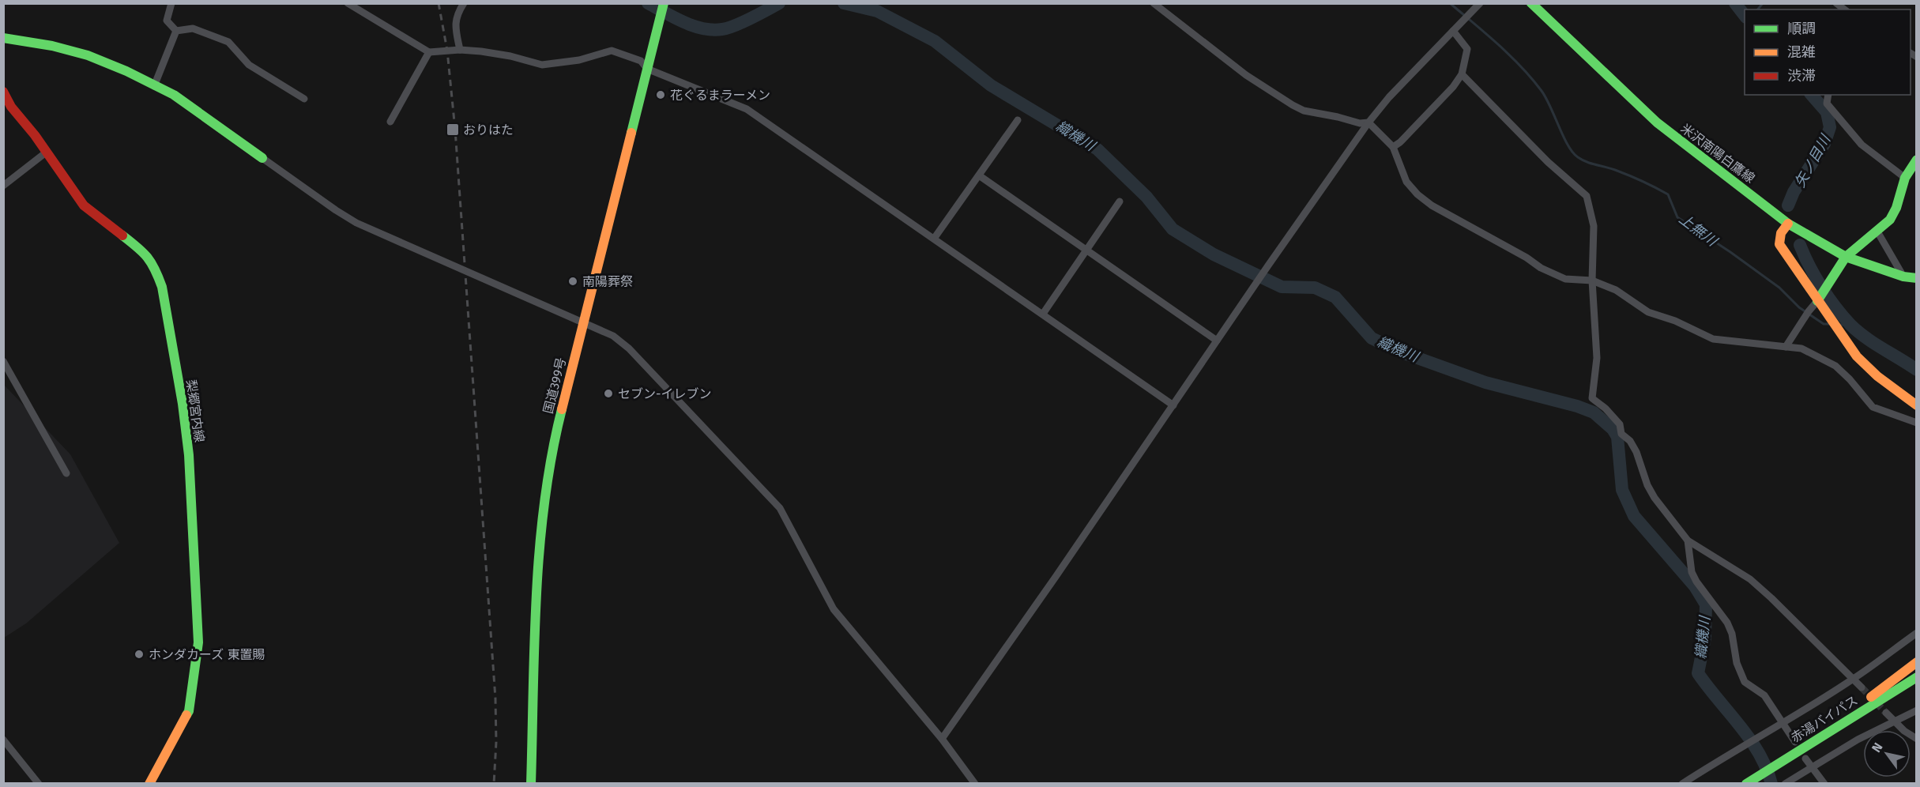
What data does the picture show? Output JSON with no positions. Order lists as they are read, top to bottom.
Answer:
{
  "streets": {
    "main road": [
      "米沢南陽白鷹線",
      "国道399号",
      "梨郷宮内線",
      "赤湯バイパス"
    ]
  },
  "water": ["織機川", "矢ノ目川", "上無川"],
  "places": {
    "other": [
      "花ぐるまラーメン",
      "南陽葬祭",
      "セブン-イレブン",
      "ホンダカーズ 東置賜"
    ],
    "transit": ["おりはた"]
  },
  "legend": ["順調", "混雑", "渋滞"],
  "north": "top left"
}
